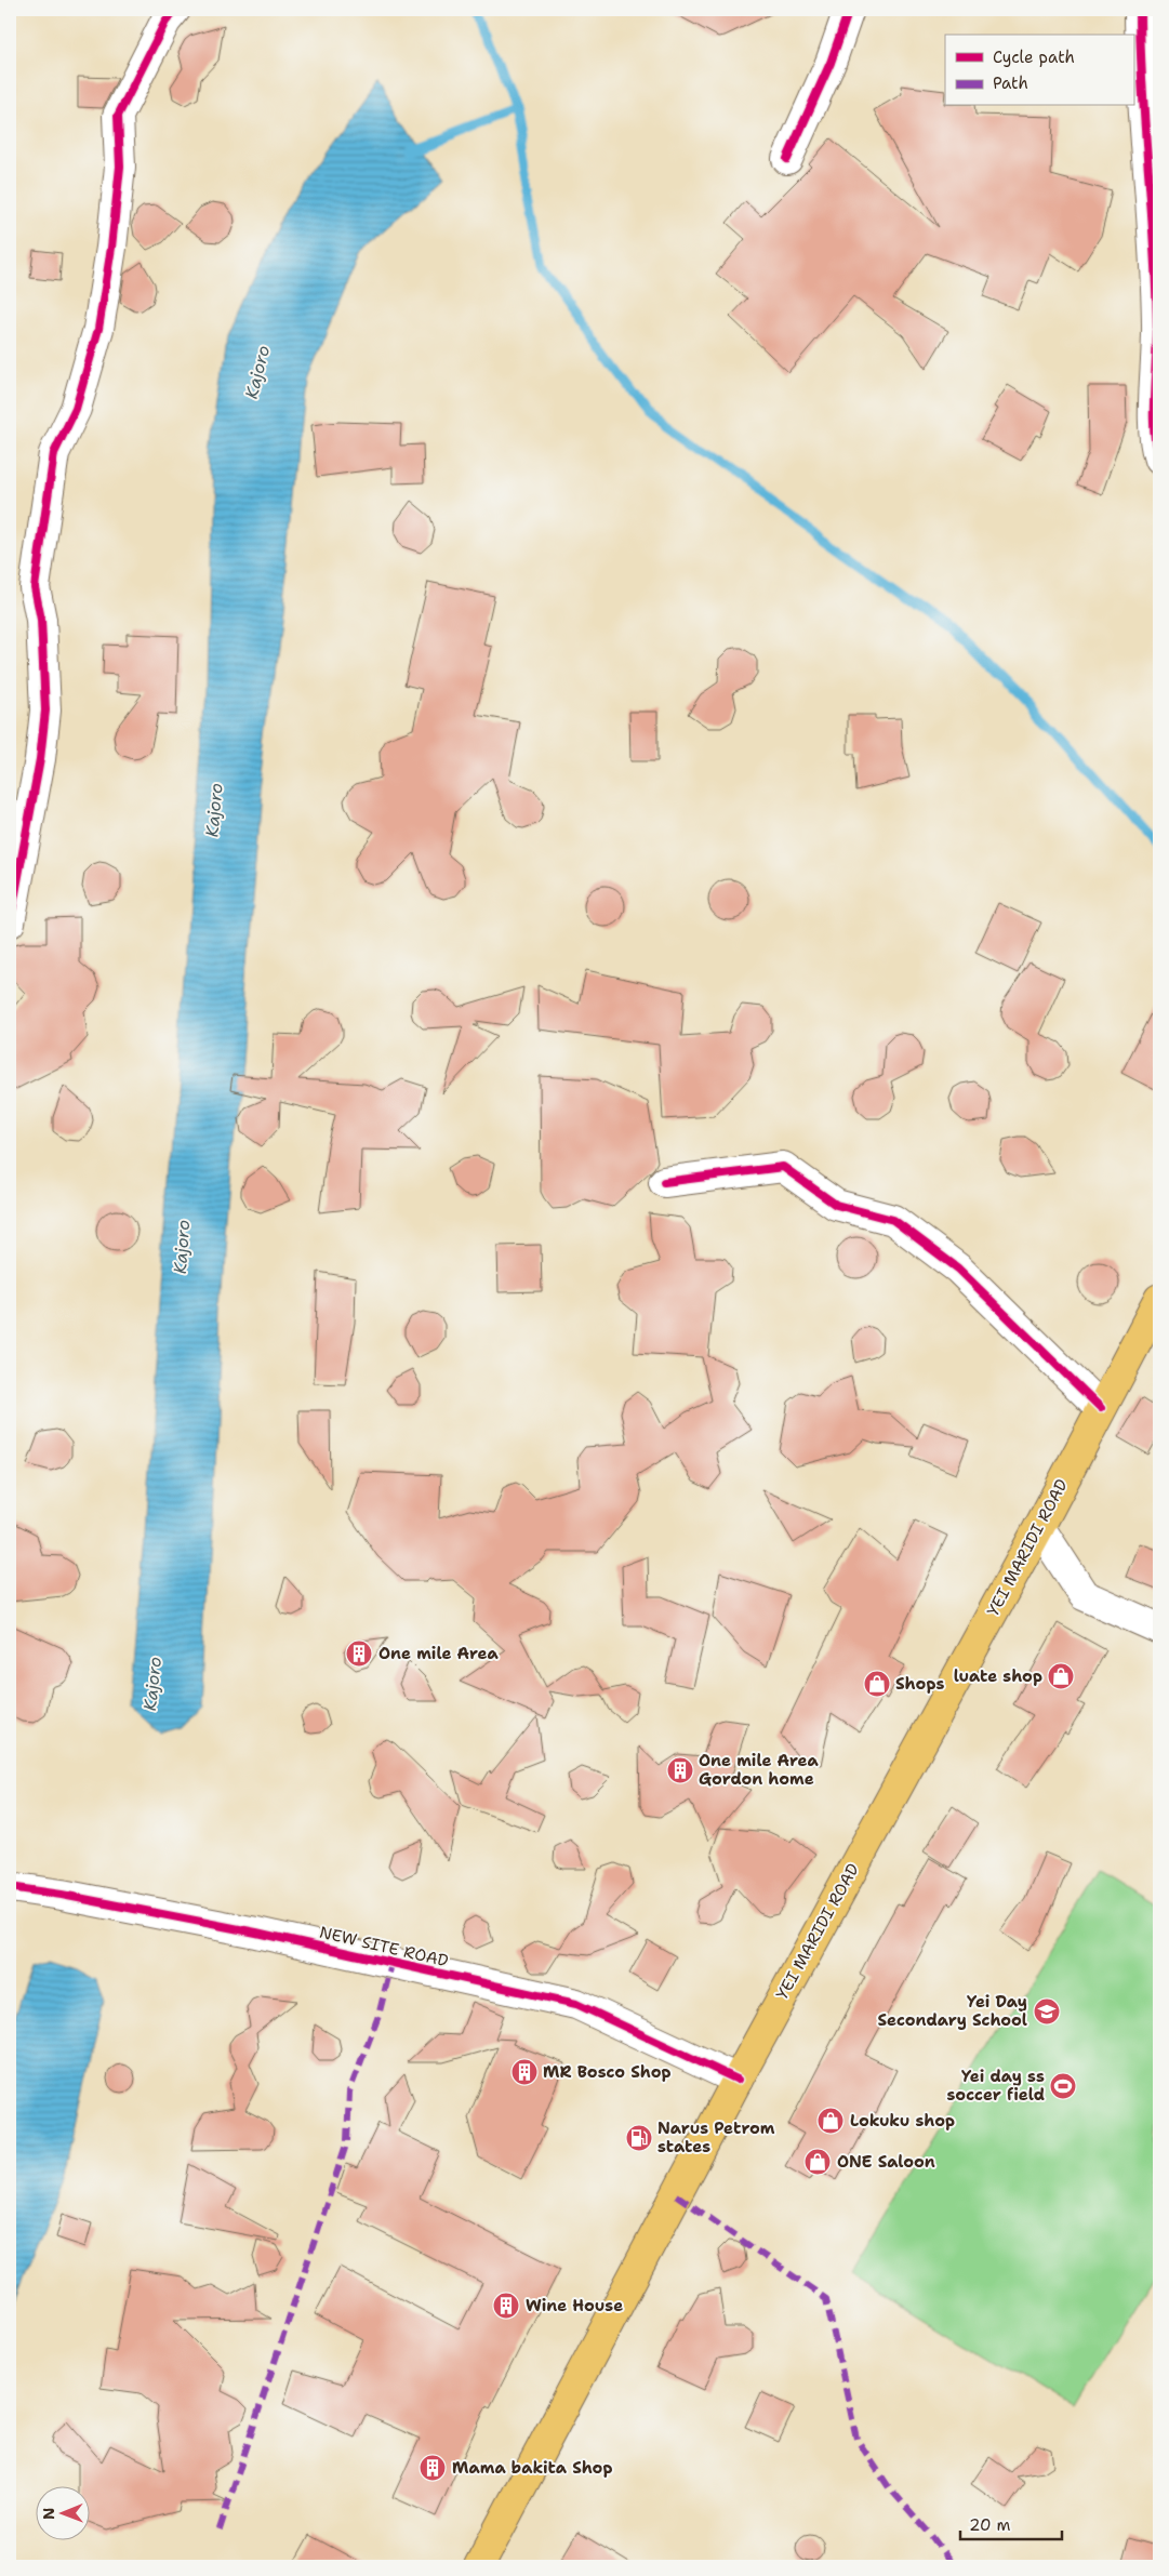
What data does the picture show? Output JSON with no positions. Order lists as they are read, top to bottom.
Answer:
{
  "streets": {
    "main road": ["YEI MARIDI ROAD"],
    "street": ["NEW SITE ROAD"]
  },
  "crossings": [
    ["YEI MARIDI ROAD", "NEW SITE ROAD"]
  ],
  "water": ["Kajoro"],
  "places": {
    "building": [
      "One mile Area",
      "One mile Area Gordon home",
      "MR Bosco Shop",
      "Wine House",
      "Mama bakita Shop"
    ],
    "shop": [
      "luate shop",
      "Shops",
      "Lokuku shop",
      "ONE Saloon"
    ],
    "school or university": ["Yei Day Secondary School"],
    "sports": ["Yei day ss soccer field"],
    "fuel station": ["Narus Petrom states"]
  },
  "legend": ["Cycle path", "Path"],
  "scale_bar": "20 m",
  "north": "left"
}
